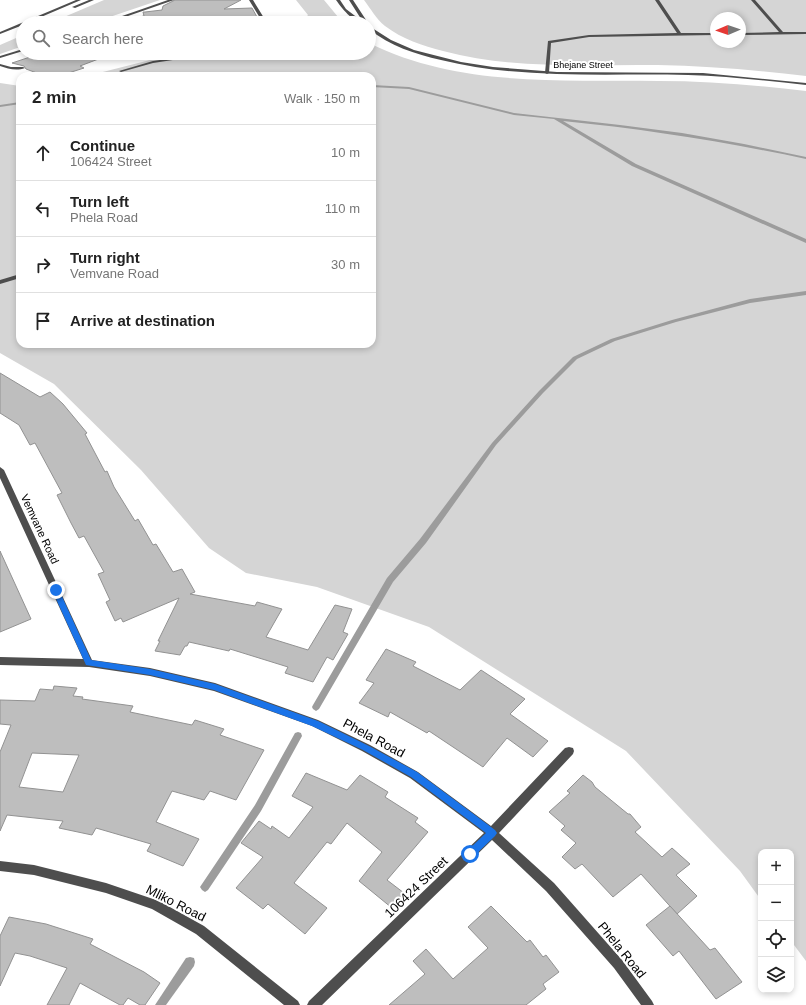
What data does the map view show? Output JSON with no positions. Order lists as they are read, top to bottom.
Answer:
{
  "streets": {
    "street": [
      "Bhejane Street",
      "Vemvane Road",
      "Phela Road",
      "106424 Street",
      "Mliko Road"
    ]
  },
  "crossings": [
    ["Vemvane Road", "Phela Road"],
    ["Phela Road", "106424 Street"]
  ],
  "north": "left",
  "page": {
    "search": "Search here",
    "heading": ["2 min", "Walk · 150 m"],
    "list": [
      ["Continue", "106424 Street", "10 m"],
      ["Turn left", "Phela Road", "110 m"],
      ["Turn right", "Vemvane Road", "30 m"],
      "Arrive at destination"
    ],
    "map_buttons": ["+", "−"]
  }
}
